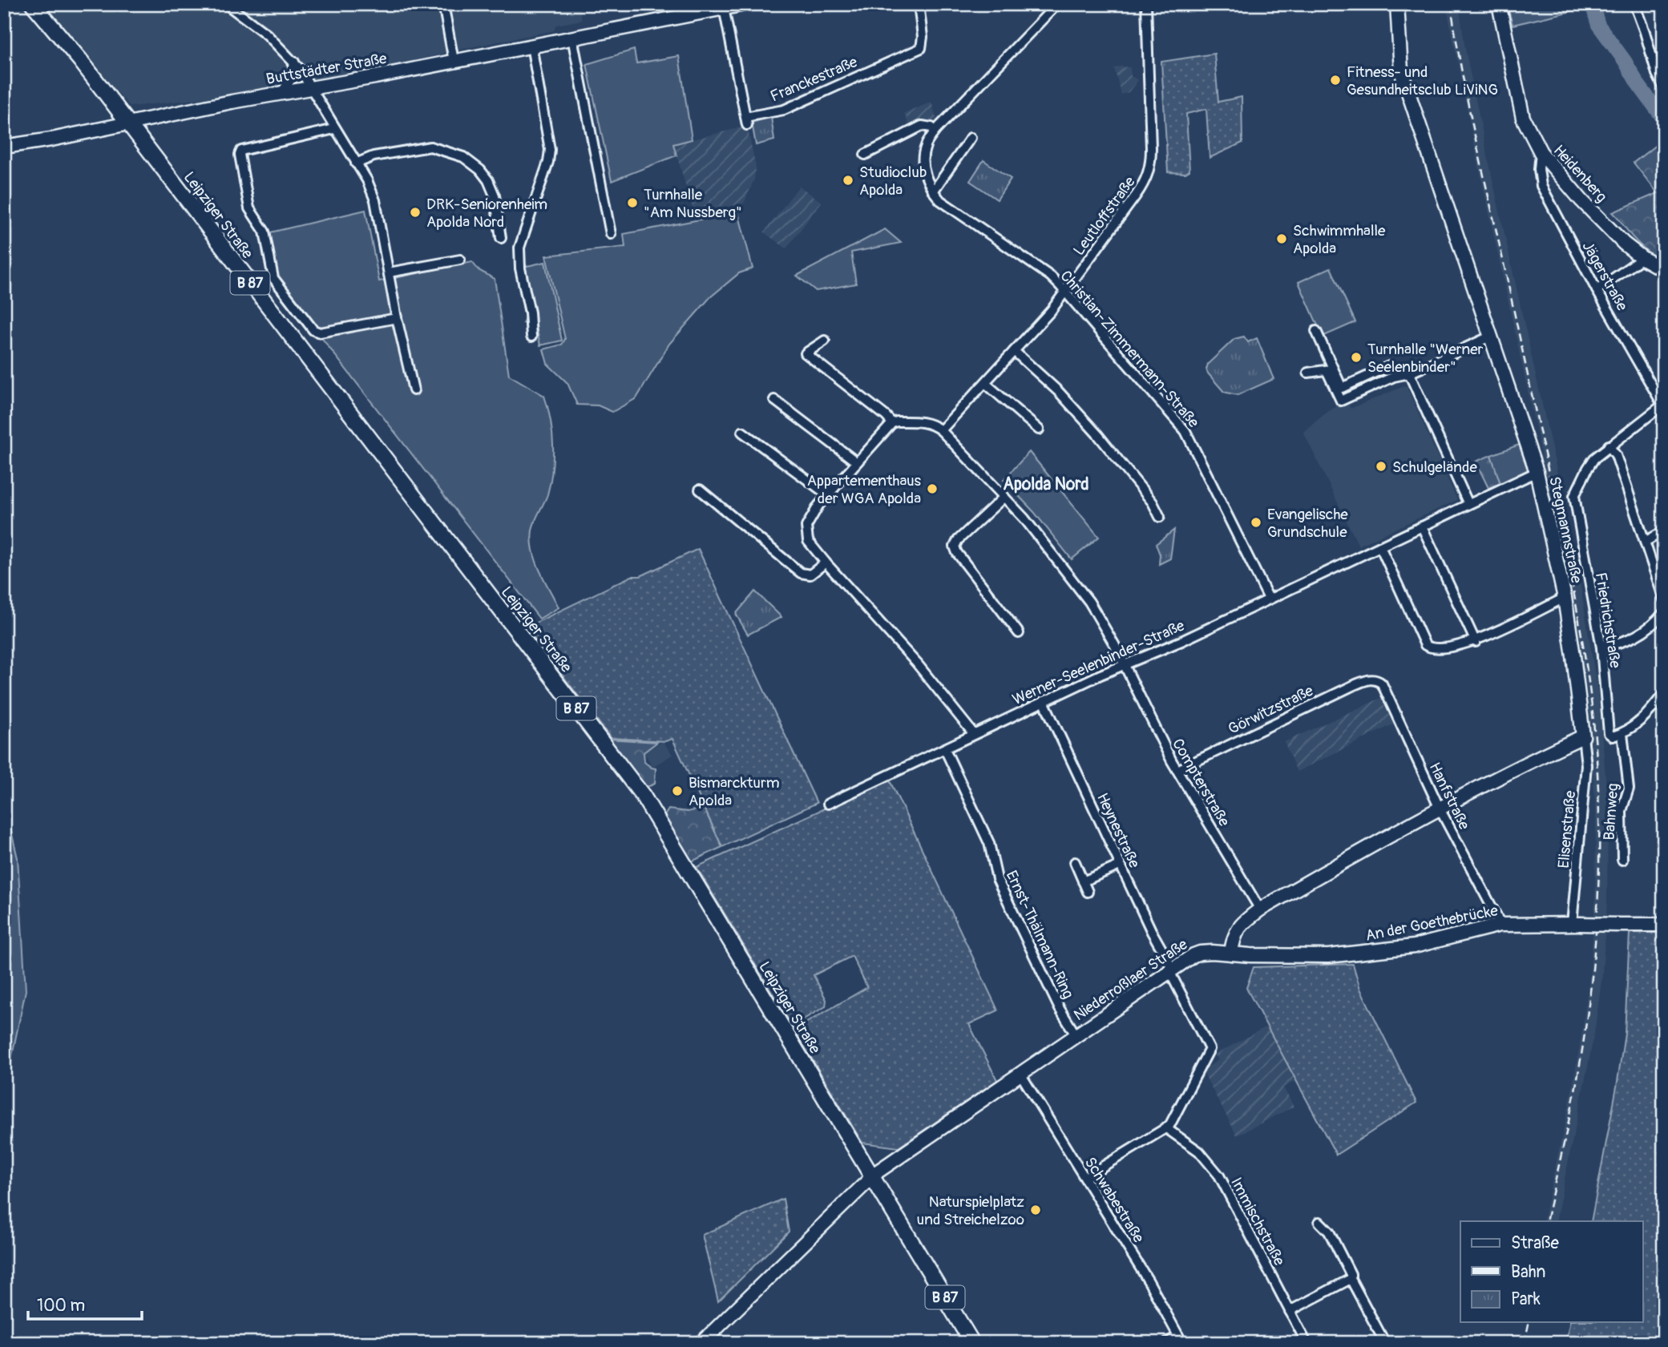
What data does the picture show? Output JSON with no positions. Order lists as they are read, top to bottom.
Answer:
{
  "streets": {
    "main road": [
      "Buttstädter Straße",
      "Heidenberg",
      "Leipziger Straße",
      "B 87",
      "Stegmannstraße",
      "An der Goethebrücke",
      "Niederroßlaer Straße"
    ],
    "street": [
      "Franckestraße",
      "Leutloffstraße",
      "Jägerstraße",
      "Christian-Zimmermann-Straße",
      "Friedrichstraße",
      "Werner-Seelenbinder-Straße",
      "Görwitzstraße",
      "Compterstraße",
      "Hanfstraße",
      "Bahnweg",
      "Elisenstraße",
      "Heynestraße",
      "Ernst-Thälmann-Ring",
      "Schwabestraße",
      "Immischstraße"
    ]
  },
  "crossings": [
    ["Buttstädter Straße", "Franckestraße"],
    ["Buttstädter Straße", "Leipziger Straße"],
    ["Heidenberg", "Jägerstraße"],
    ["Leipziger Straße", "Niederroßlaer Straße"],
    ["Leutloffstraße", "Christian-Zimmermann-Straße"],
    ["Christian-Zimmermann-Straße", "Werner-Seelenbinder-Straße"],
    ["Stegmannstraße", "Werner-Seelenbinder-Straße"],
    ["Stegmannstraße", "Elisenstraße"],
    ["Friedrichstraße", "Bahnweg"],
    ["Werner-Seelenbinder-Straße", "Compterstraße"],
    ["Werner-Seelenbinder-Straße", "Heynestraße"],
    ["Werner-Seelenbinder-Straße", "Ernst-Thälmann-Ring"],
    ["Görwitzstraße", "Compterstraße"],
    ["Görwitzstraße", "Hanfstraße"],
    ["Hanfstraße", "An der Goethebrücke"],
    ["Elisenstraße", "An der Goethebrücke"],
    ["Heynestraße", "Niederroßlaer Straße"],
    ["Heynestraße", "Immischstraße"],
    ["An der Goethebrücke", "Niederroßlaer Straße"],
    ["Ernst-Thälmann-Ring", "Niederroßlaer Straße"],
    ["Niederroßlaer Straße", "Schwabestraße"]
  ],
  "districts": ["Apolda Nord"],
  "places": [
    "Fitness- und Gesundheitsclub LiViNG",
    "Studioclub Apolda",
    "Turnhalle \"Am Nussberg\"",
    "DRK-Seniorenheim Apolda Nord",
    "Schwimmhalle Apolda",
    "Turnhalle \"Werner Seelenbinder\"",
    "Schulgelände",
    "Appartementhaus der WGA Apolda",
    "Evangelische Grundschule",
    "Bismarckturm Apolda",
    "Naturspielplatz und Streichelzoo"
  ],
  "legend": ["Straße", "Bahn", "Park"],
  "scale_bar": "100 m"
}
